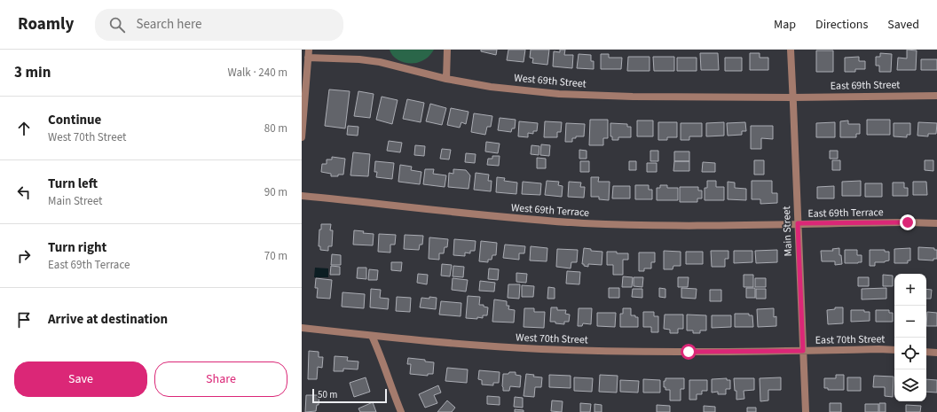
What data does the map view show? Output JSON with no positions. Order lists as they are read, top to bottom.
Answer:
{
  "streets": {
    "street": [
      "West 69th Street",
      "East 69th Street",
      "West 69th Terrace",
      "East 69th Terrace",
      "Main Street",
      "West 70th Street",
      "East 70th Street"
    ]
  },
  "crossings": [
    ["West 69th Street", "East 69th Street"],
    ["West 69th Street", "Main Street"],
    ["East 69th Street", "Main Street"],
    ["West 69th Terrace", "East 69th Terrace"],
    ["West 69th Terrace", "Main Street"],
    ["East 69th Terrace", "Main Street"],
    ["Main Street", "West 70th Street"],
    ["Main Street", "East 70th Street"],
    ["West 70th Street", "East 70th Street"]
  ],
  "scale_bar": "50 m",
  "page": {
    "header": "Roamly",
    "search": "Search here",
    "nav": ["Map", "Directions", "Saved"],
    "heading": ["3 min", "Walk · 240 m"],
    "list": [
      ["Continue", "West 70th Street", "80 m"],
      ["Turn left", "Main Street", "90 m"],
      ["Turn right", "East 69th Terrace", "70 m"],
      "Arrive at destination"
    ],
    "map_buttons": ["+", "−"],
    "buttons": ["Save", "Share"],
    "scale": "50 m"
  }
}
